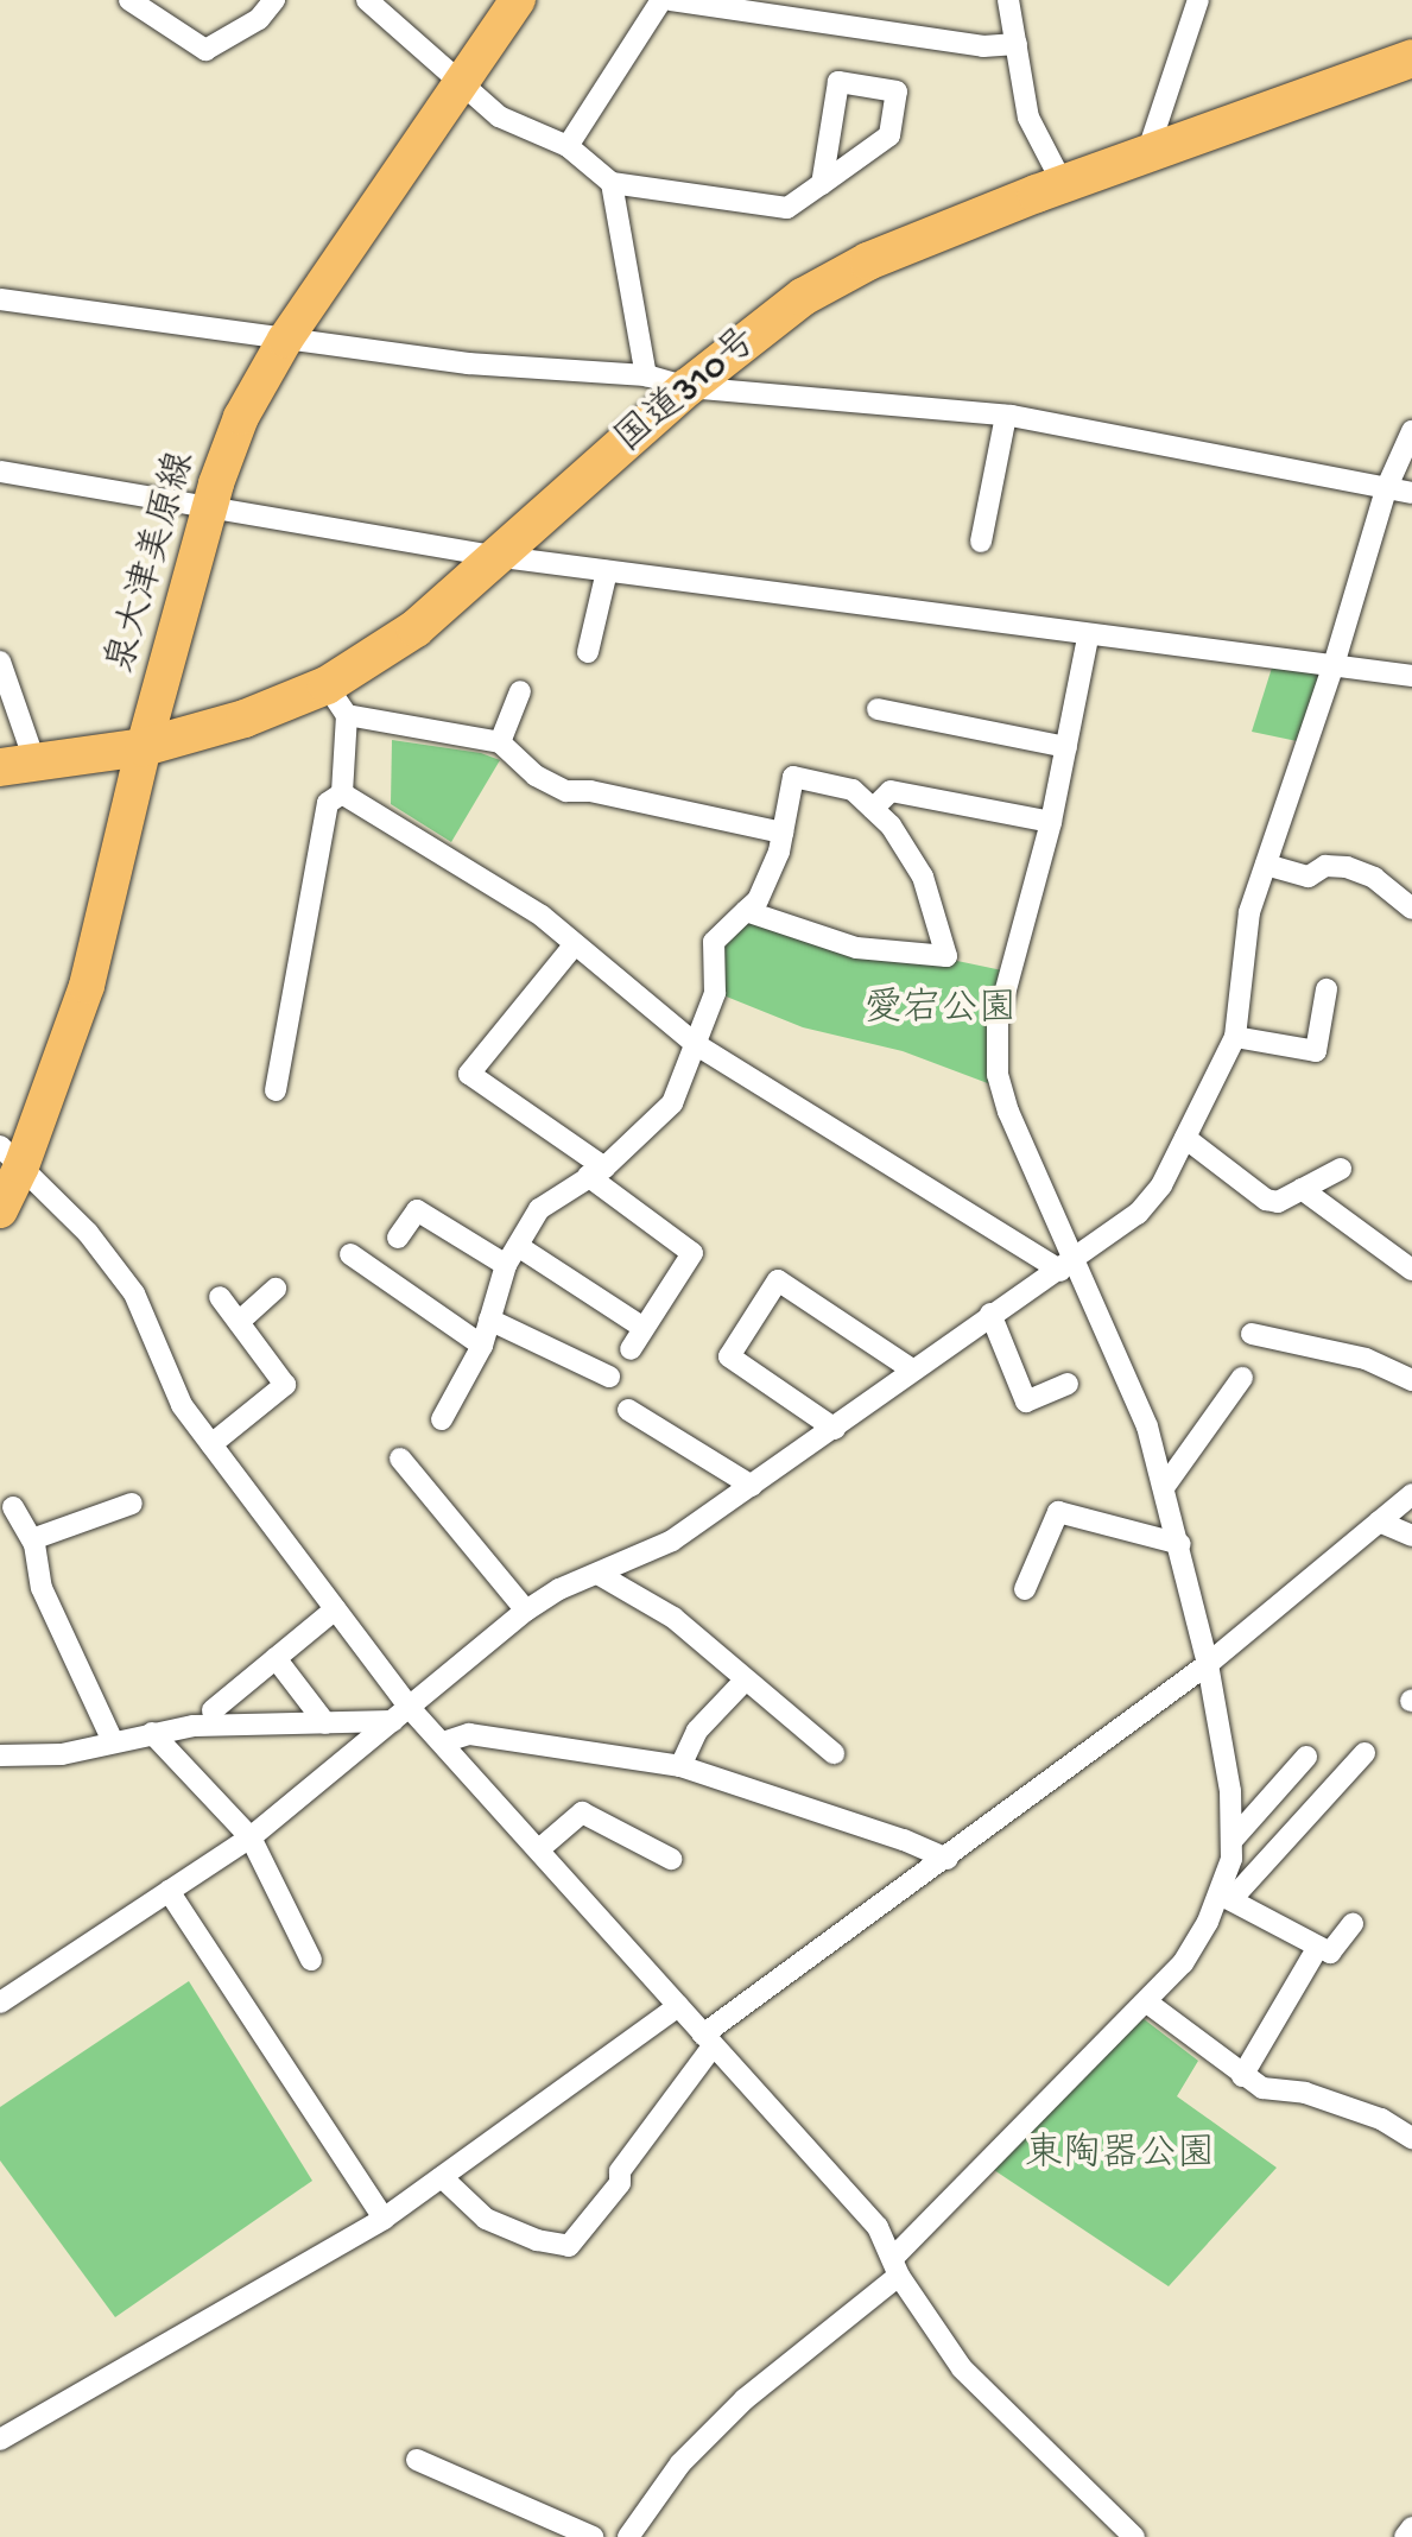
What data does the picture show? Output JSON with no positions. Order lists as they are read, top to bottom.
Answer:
{
  "streets": {
    "highway": ["国道310号"],
    "main road": ["泉大津美原線"]
  },
  "crossings": [
    ["国道310号", "泉大津美原線"]
  ],
  "parks": ["愛宕公園", "東陶器公園"]
}
